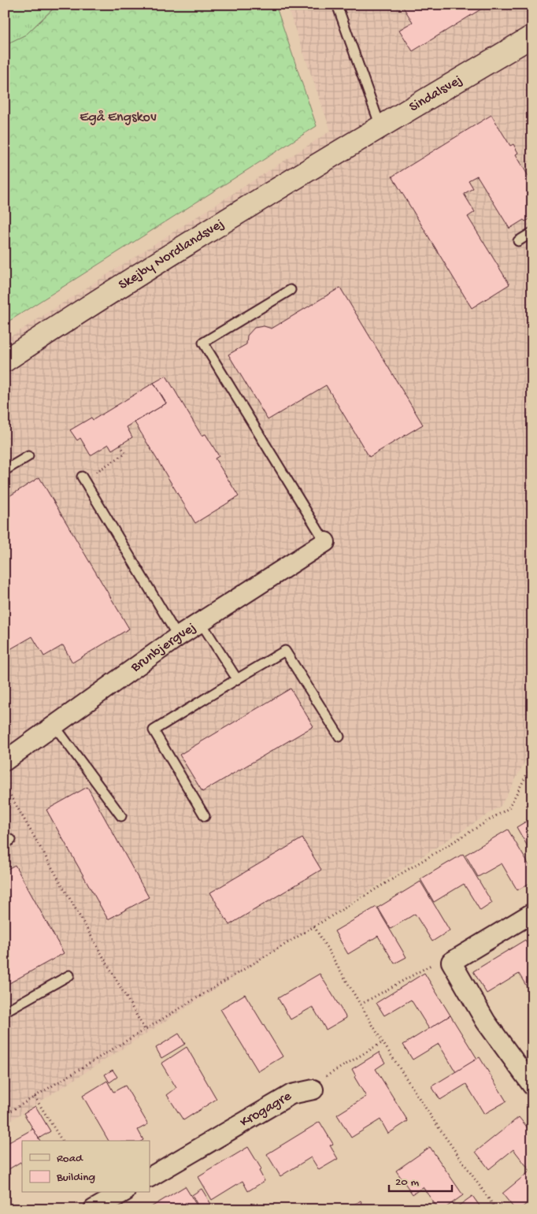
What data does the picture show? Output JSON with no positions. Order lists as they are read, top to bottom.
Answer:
{
  "streets": {
    "street": [
      "Sindalsvej",
      "Skejby Nordlandsvej",
      "Brunbjergvej",
      "Krogagre"
    ]
  },
  "crossings": [
    ["Sindalsvej", "Skejby Nordlandsvej"]
  ],
  "parks": ["Egå Engskov"],
  "legend": ["Road", "Building"],
  "scale_bar": "20 m"
}
